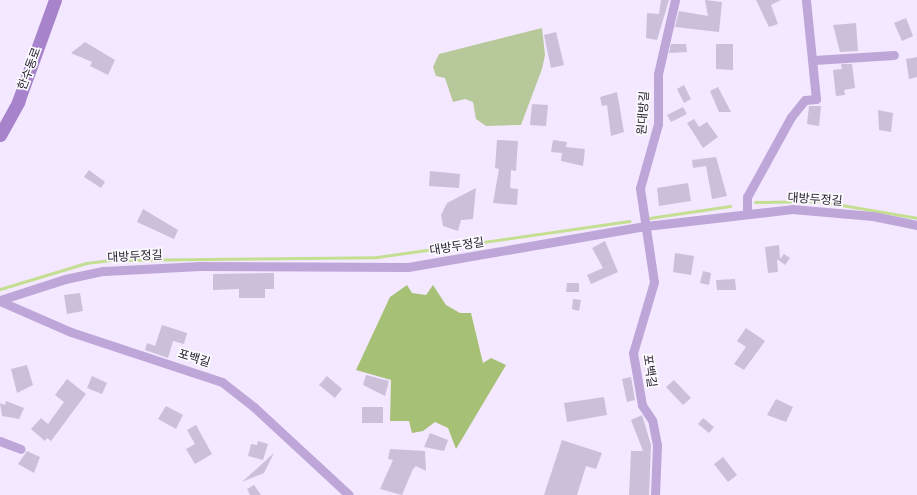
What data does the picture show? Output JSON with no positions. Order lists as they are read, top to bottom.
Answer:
{
  "streets": {
    "street": [
      "한수동로",
      "원대방길",
      "대방두정길",
      "포백길"
    ]
  },
  "crossings": [
    ["원대방길", "대방두정길"],
    ["원대방길", "포백길"],
    ["대방두정길", "포백길"]
  ]
}
